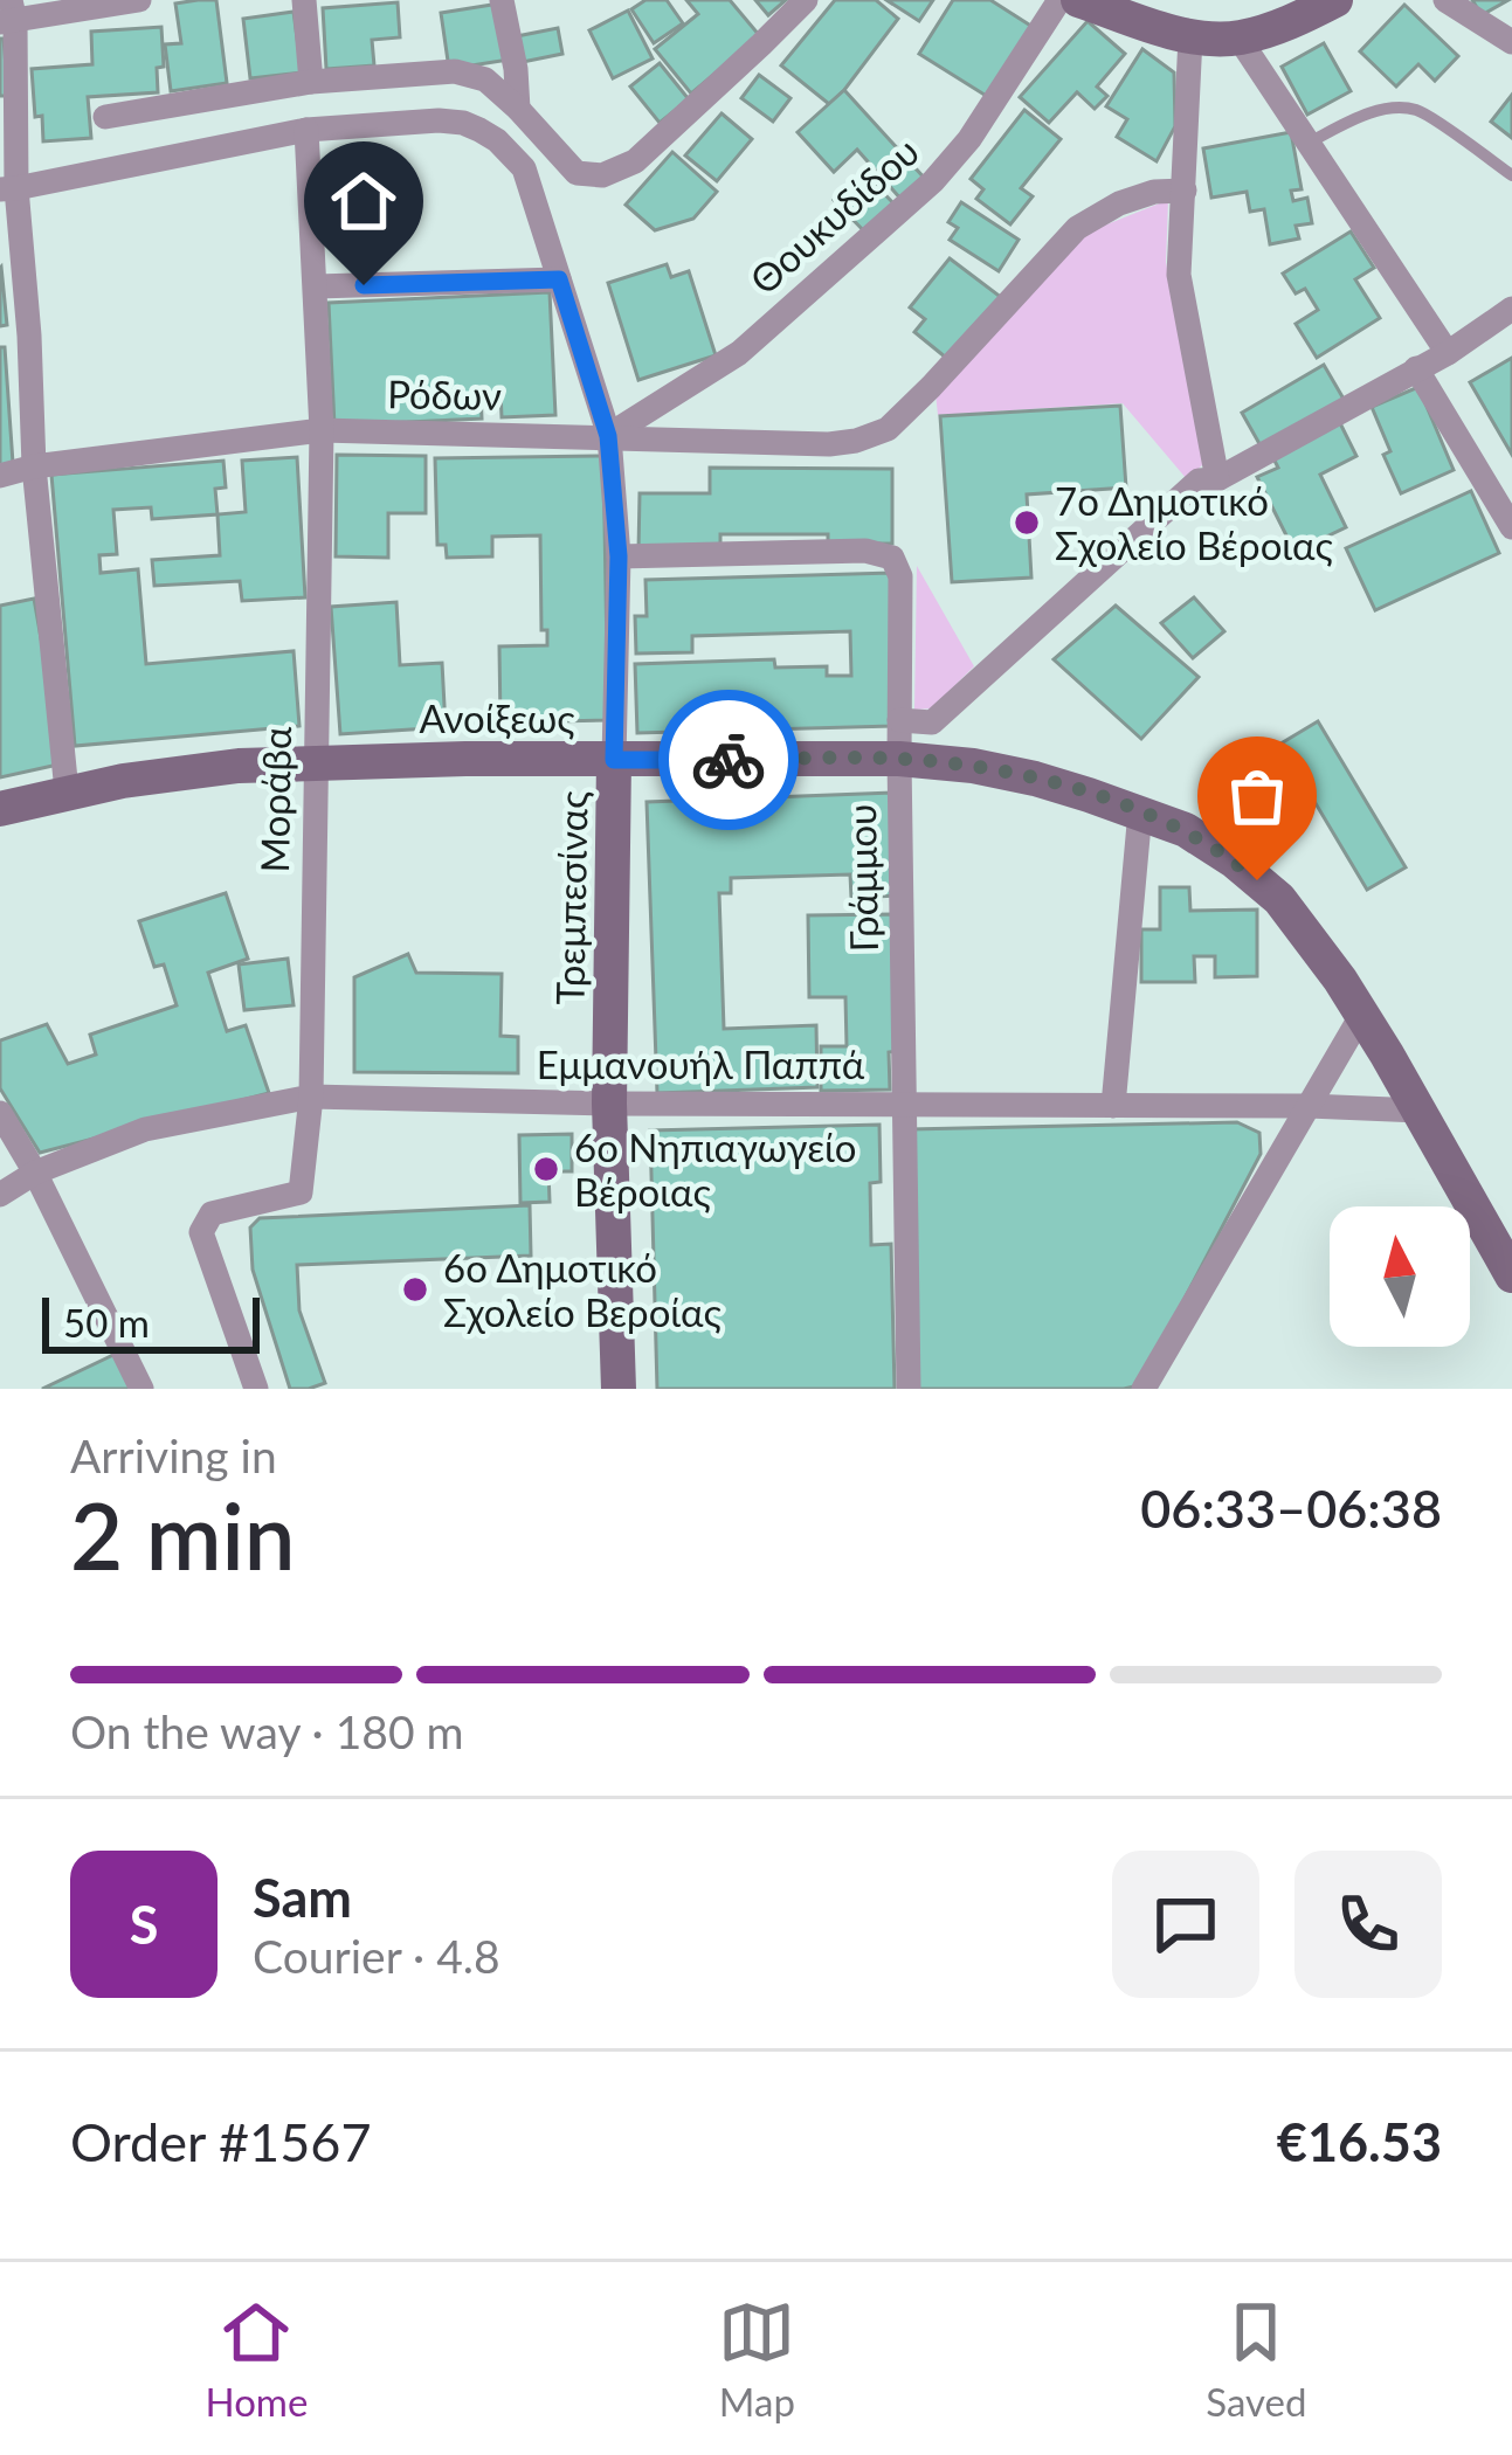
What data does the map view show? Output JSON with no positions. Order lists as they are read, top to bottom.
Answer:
{
  "streets": {
    "main road": ["Ανοίξεως", "Τρεμπεσίνας"],
    "street": [
      "Θουκυδίδου",
      "Ρόδων",
      "Μοράβα",
      "Γράμμου",
      "Εμμανουήλ Παππά"
    ]
  },
  "crossings": [
    ["Θουκυδίδου", "Ρόδων"],
    ["Θουκυδίδου", "Τρεμπεσίνας"],
    ["Ρόδων", "Μοράβα"],
    ["Ρόδων", "Τρεμπεσίνας"],
    ["Ανοίξεως", "Μοράβα"],
    ["Ανοίξεως", "Γράμμου"],
    ["Ανοίξεως", "Τρεμπεσίνας"],
    ["Ανοίξεως", "Εμμανουήλ Παππά"],
    ["Μοράβα", "Τρεμπεσίνας"],
    ["Μοράβα", "Εμμανουήλ Παππά"],
    ["Γράμμου", "Τρεμπεσίνας"],
    ["Γράμμου", "Εμμανουήλ Παππά"],
    ["Τρεμπεσίνας", "Εμμανουήλ Παππά"]
  ],
  "places": ["7ο Δημοτικό Σχολείο Βέροιας", "6ο Νηπιαγωγείο Βέροιας", "6ο Δημοτικό Σχολείο Βεροίας"],
  "scale_bar": "50 m",
  "north": "top",
  "page": {
    "scale": "50 m",
    "heading": ["2 min", "Arriving in", "06:33–06:38"],
    "panel": [
      "Sam",
      "Courier · 4.8",
      "Order #1567",
      "€16.53"
    ],
    "bar": "On the way · 180 m",
    "round": "S",
    "tabs": ["Home", "Map", "Saved"]
  }
}
